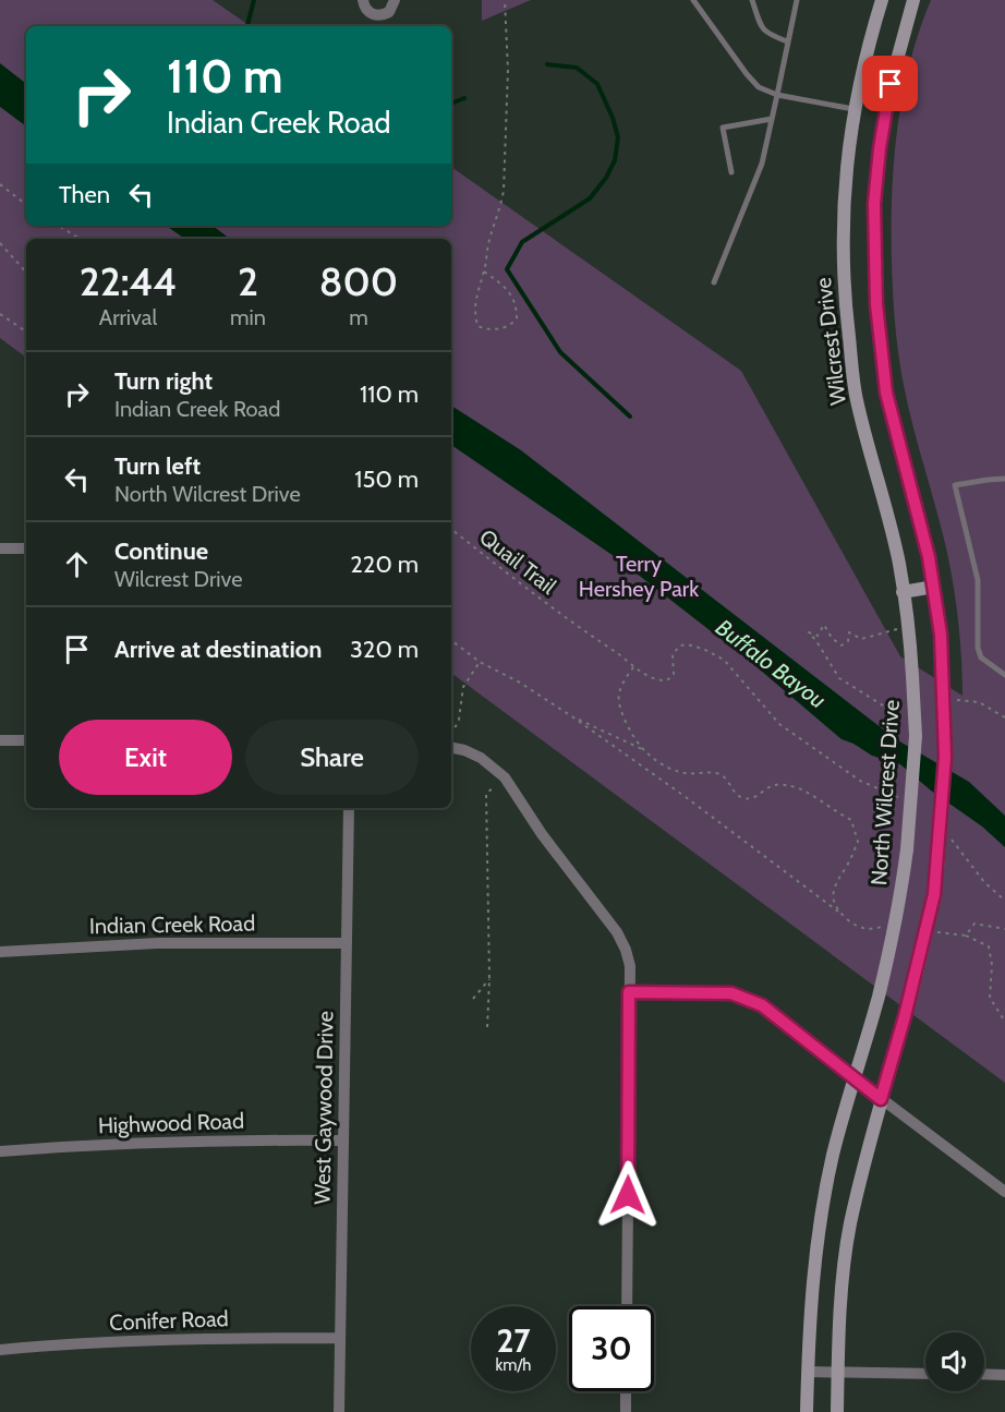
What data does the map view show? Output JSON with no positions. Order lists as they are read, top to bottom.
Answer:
{
  "streets": {
    "main road": ["Wilcrest Drive", "North Wilcrest Drive"],
    "street": [
      "Indian Creek Road",
      "West Gaywood Drive",
      "Highwood Road",
      "Conifer Road"
    ],
    "path": ["Quail Trail"]
  },
  "crossings": [
    ["Wilcrest Drive", "North Wilcrest Drive"],
    ["Indian Creek Road", "West Gaywood Drive"],
    ["West Gaywood Drive", "Highwood Road"],
    ["West Gaywood Drive", "Conifer Road"]
  ],
  "water": ["Buffalo Bayou"],
  "parks": ["Terry Hershey Park"],
  "page": {
    "turn": ["110 m", "Indian Creek Road"],
    "then": "Then",
    "eta": [
      "22:44",
      "Arrival",
      "2",
      "min",
      "800",
      "m"
    ],
    "list": [
      {
        "name": "Turn right",
        "note": "Indian Creek Road",
        "value": "110 m"
      },
      {
        "name": "Turn left",
        "note": "North Wilcrest Drive",
        "value": "150 m"
      },
      {
        "name": "Continue",
        "note": "Wilcrest Drive",
        "value": "220 m"
      },
      {
        "name": "Arrive at destination",
        "value": "320 m"
      }
    ],
    "buttons": ["Exit", "Share"],
    "speed": "27 km/h",
    "limit": "30"
  }
}
